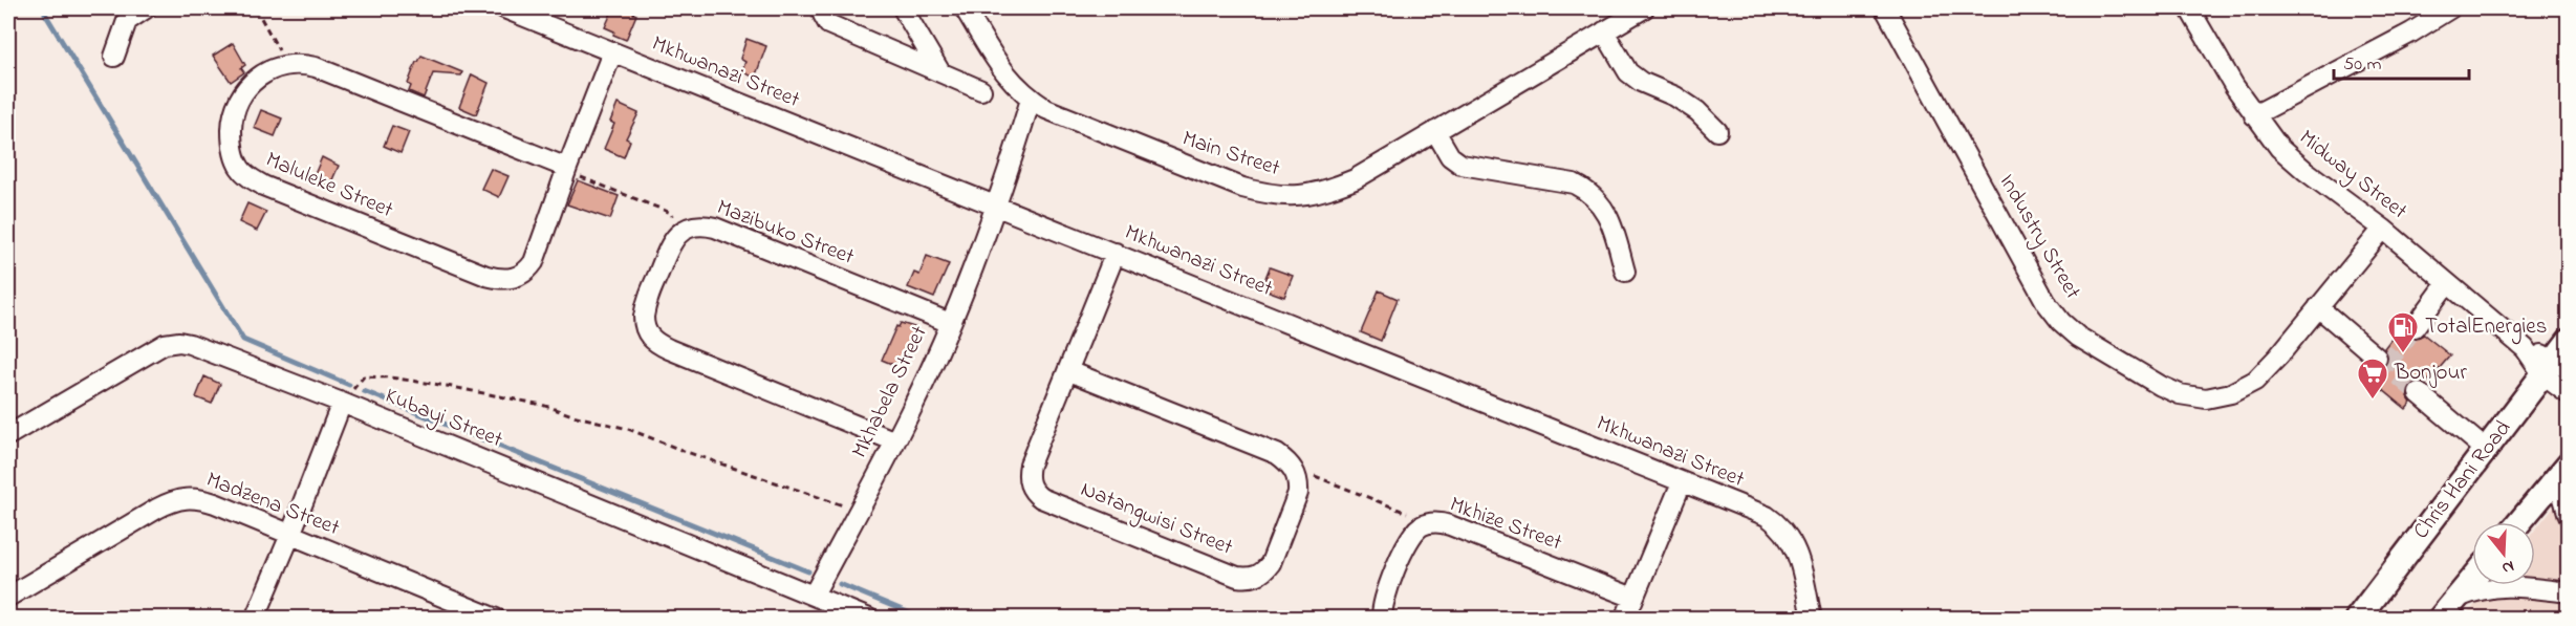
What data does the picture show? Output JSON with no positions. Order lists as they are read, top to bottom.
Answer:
{
  "streets": {
    "main road": ["Chris Hani Road"],
    "street": [
      "Mkhwanazi Street",
      "Main Street",
      "Midway Street",
      "Maluleke Street",
      "Mazibuko Street",
      "Industry Street",
      "Mkhabela Street",
      "Kubayi Street",
      "Madzena Street",
      "Natangwisi Street",
      "Mkhize Street"
    ]
  },
  "crossings": [
    ["Mkhwanazi Street", "Maluleke Street"],
    ["Mkhwanazi Street", "Mkhabela Street"],
    ["Mkhwanazi Street", "Natangwisi Street"],
    ["Main Street", "Mkhabela Street"],
    ["Midway Street", "Industry Street"],
    ["Midway Street", "Chris Hani Road"],
    ["Mazibuko Street", "Mkhabela Street"],
    ["Mkhabela Street", "Kubayi Street"]
  ],
  "places": {
    "fuel station": ["TotalEnergies"],
    "supermarket": ["Bonjour"]
  },
  "scale_bar": "50 m",
  "north": "bottom"
}
